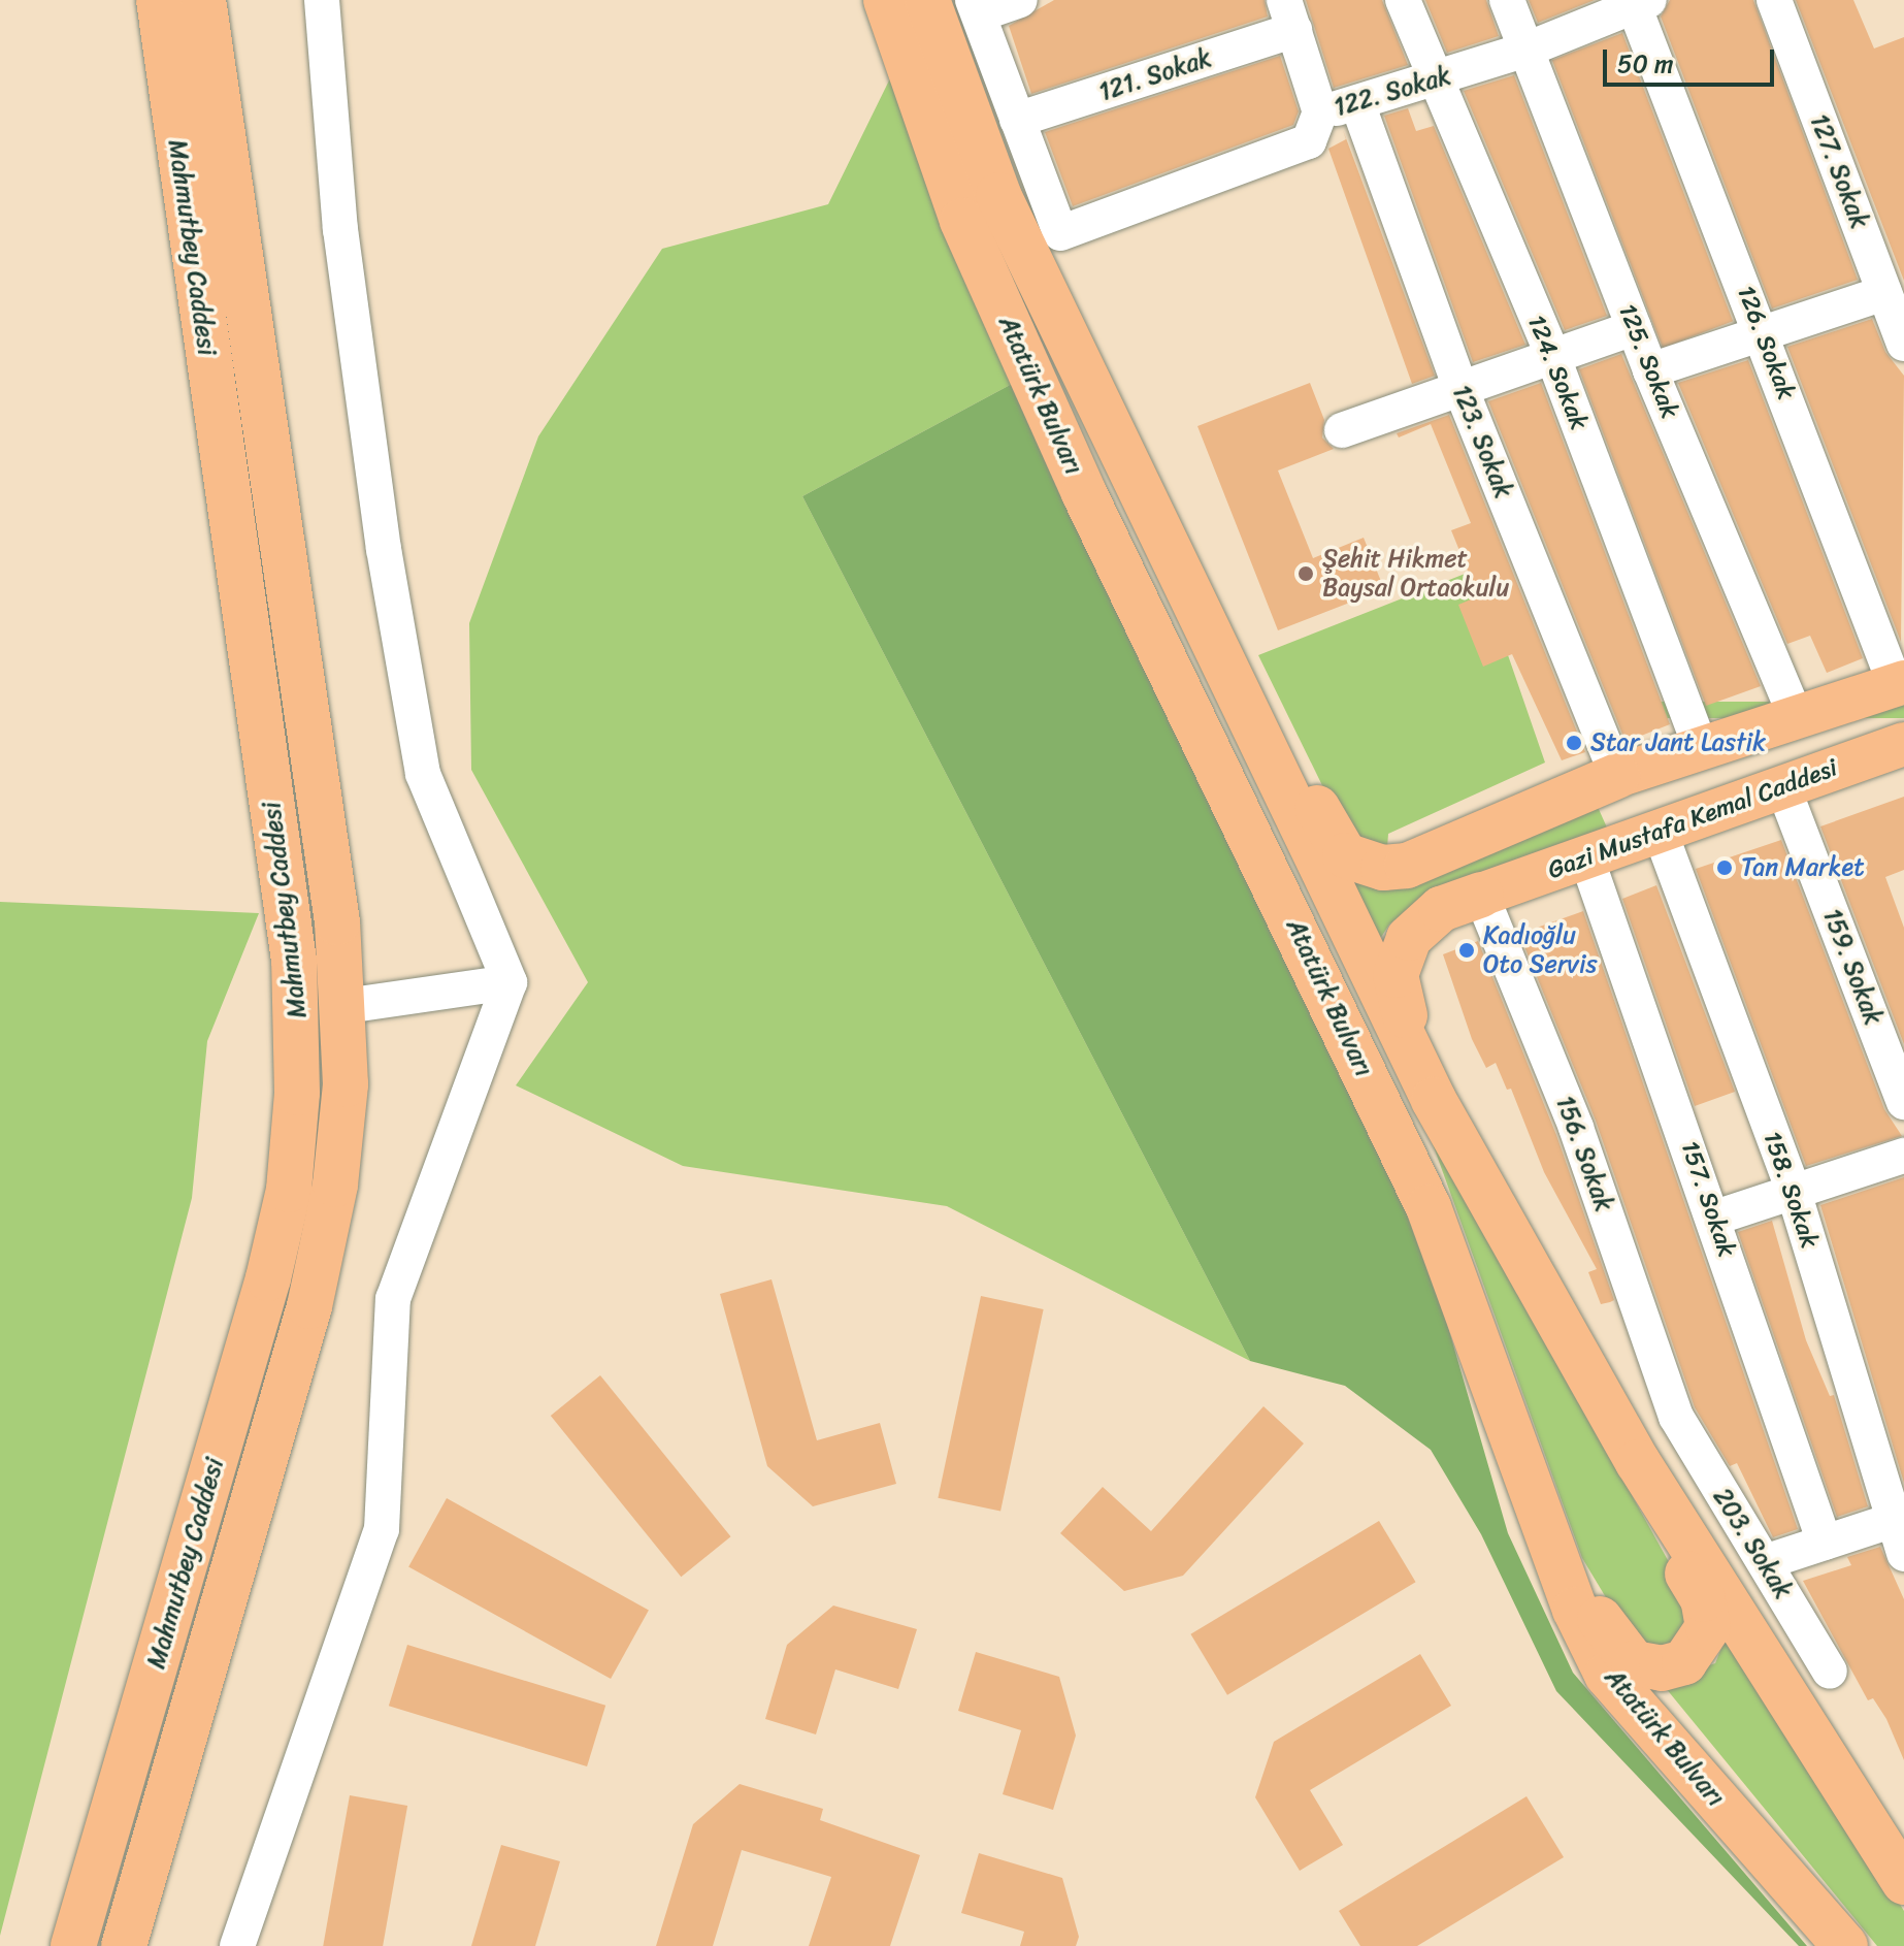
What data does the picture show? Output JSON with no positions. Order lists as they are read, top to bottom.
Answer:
{
  "streets": {
    "highway": ["Mahmutbey Caddesi", "Atatürk Bulvarı"],
    "main road": ["Gazi Mustafa Kemal Caddesi"],
    "street": [
      "121. Sokak",
      "122. Sokak",
      "127. Sokak",
      "126. Sokak",
      "125. Sokak",
      "124. Sokak",
      "123. Sokak",
      "159. Sokak",
      "156. Sokak",
      "158. Sokak",
      "157. Sokak",
      "203. Sokak"
    ]
  },
  "crossings": [
    ["121. Sokak", "122. Sokak"],
    ["122. Sokak", "126. Sokak"],
    ["122. Sokak", "125. Sokak"],
    ["122. Sokak", "124. Sokak"],
    ["122. Sokak", "123. Sokak"],
    ["Gazi Mustafa Kemal Caddesi", "159. Sokak"],
    ["Gazi Mustafa Kemal Caddesi", "156. Sokak"],
    ["Gazi Mustafa Kemal Caddesi", "158. Sokak"],
    ["Gazi Mustafa Kemal Caddesi", "157. Sokak"],
    ["156. Sokak", "203. Sokak"]
  ],
  "places": [
    "Şehit Hikmet Baysal Ortaokulu",
    "Star Jant Lastik",
    "Tan Market",
    "Kadıoğlu Oto Servis"
  ],
  "scale_bar": "50 m"
}
